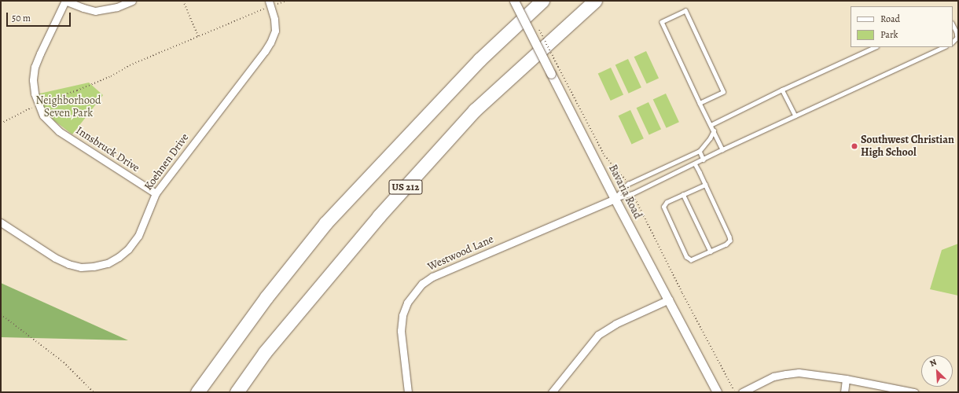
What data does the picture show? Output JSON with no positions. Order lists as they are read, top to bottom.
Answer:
{
  "streets": {
    "highway": ["US 212"],
    "street": [
      "Innsbruck Drive",
      "Koehnen Drive",
      "Bavaria Road",
      "Westwood Lane"
    ]
  },
  "crossings": [
    ["Innsbruck Drive", "Koehnen Drive"],
    ["Bavaria Road", "Westwood Lane"]
  ],
  "parks": ["Neighborhood Seven Park"],
  "places": ["Southwest Christian High School"],
  "legend": ["Road", "Park"],
  "scale_bar": "50 m",
  "north": "top left"
}
